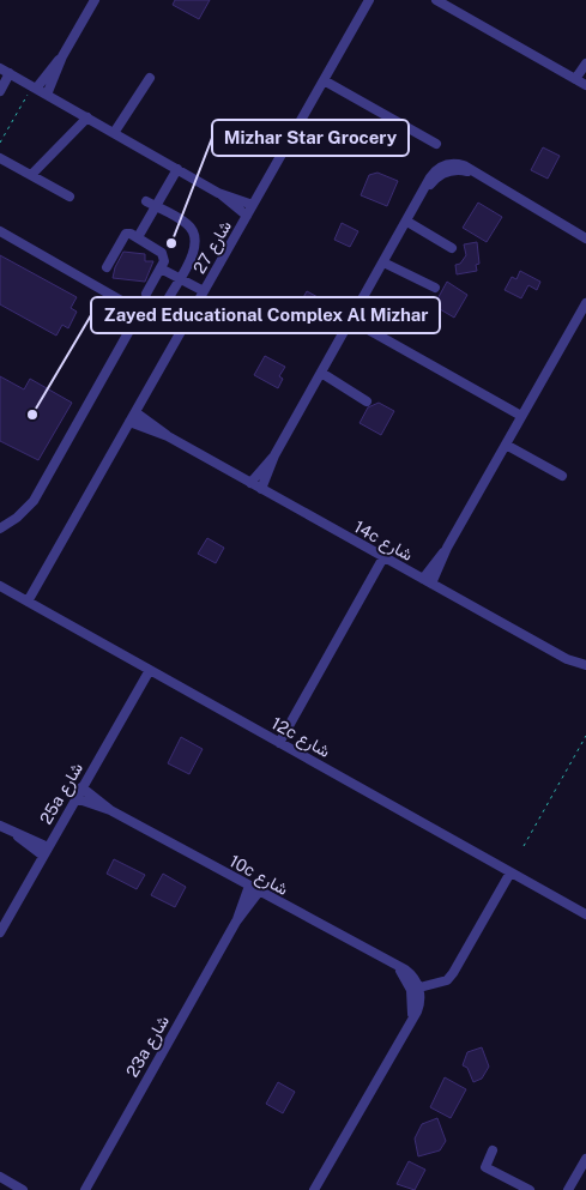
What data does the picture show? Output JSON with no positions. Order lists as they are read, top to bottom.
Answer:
{
  "streets": {
    "street": [
      "شارع 27",
      "14c شارع",
      "12c شارع",
      "25a شارع",
      "10c شارع",
      "23a شارع"
    ]
  },
  "crossings": [
    ["شارع 27", "14c شارع"],
    ["شارع 27", "12c شارع"],
    ["12c شارع", "25a شارع"],
    ["25a شارع", "10c شارع"],
    ["10c شارع", "23a شارع"]
  ],
  "places": ["Mizhar Star Grocery", "Zayed Educational Complex Al Mizhar"]
}
